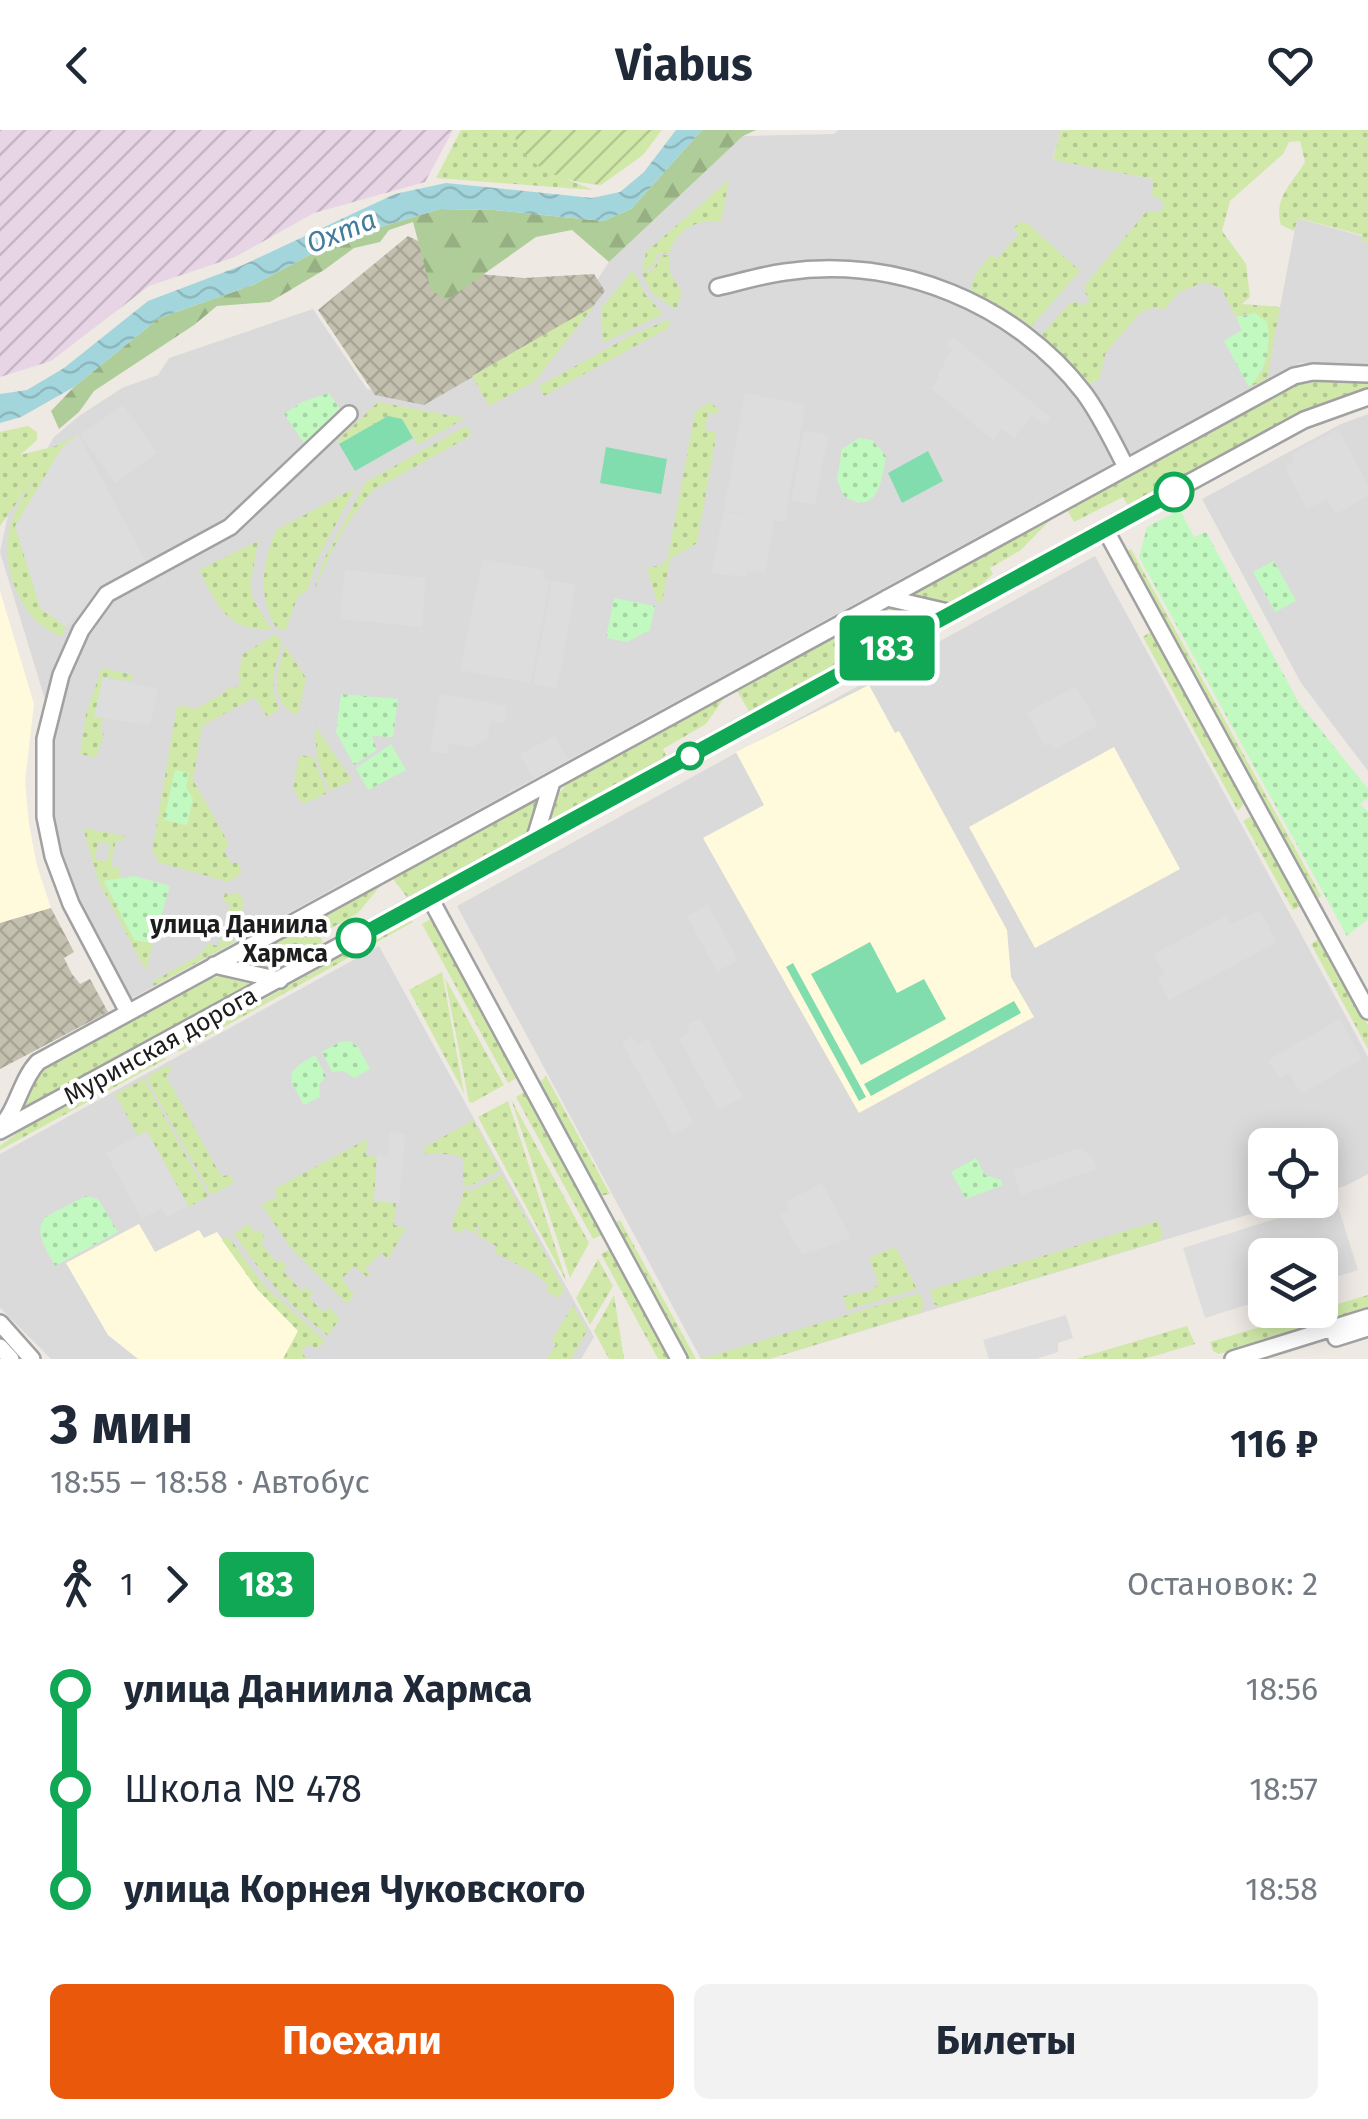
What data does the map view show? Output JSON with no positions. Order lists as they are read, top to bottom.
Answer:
{
  "streets": {
    "street": ["Муринская дорога"]
  },
  "water": ["Охта"],
  "places": ["улица Даниила Хармса"],
  "lines": ["bus line 183"],
  "page": {
    "header": "Viabus",
    "on_map": "183",
    "heading": ["3 мин", "18:55 – 18:58 · Автобус", "116 ₽"],
    "legs": ["1", "183", "Остановок: 2"],
    "list": [
      {
        "name": "улица Даниила Хармса",
        "value": "18:56"
      },
      {
        "name": "Школа № 478",
        "value": "18:57"
      },
      {
        "name": "улица Корнея Чуковского",
        "value": "18:58"
      }
    ],
    "buttons": ["Поехали", "Билеты"]
  }
}
